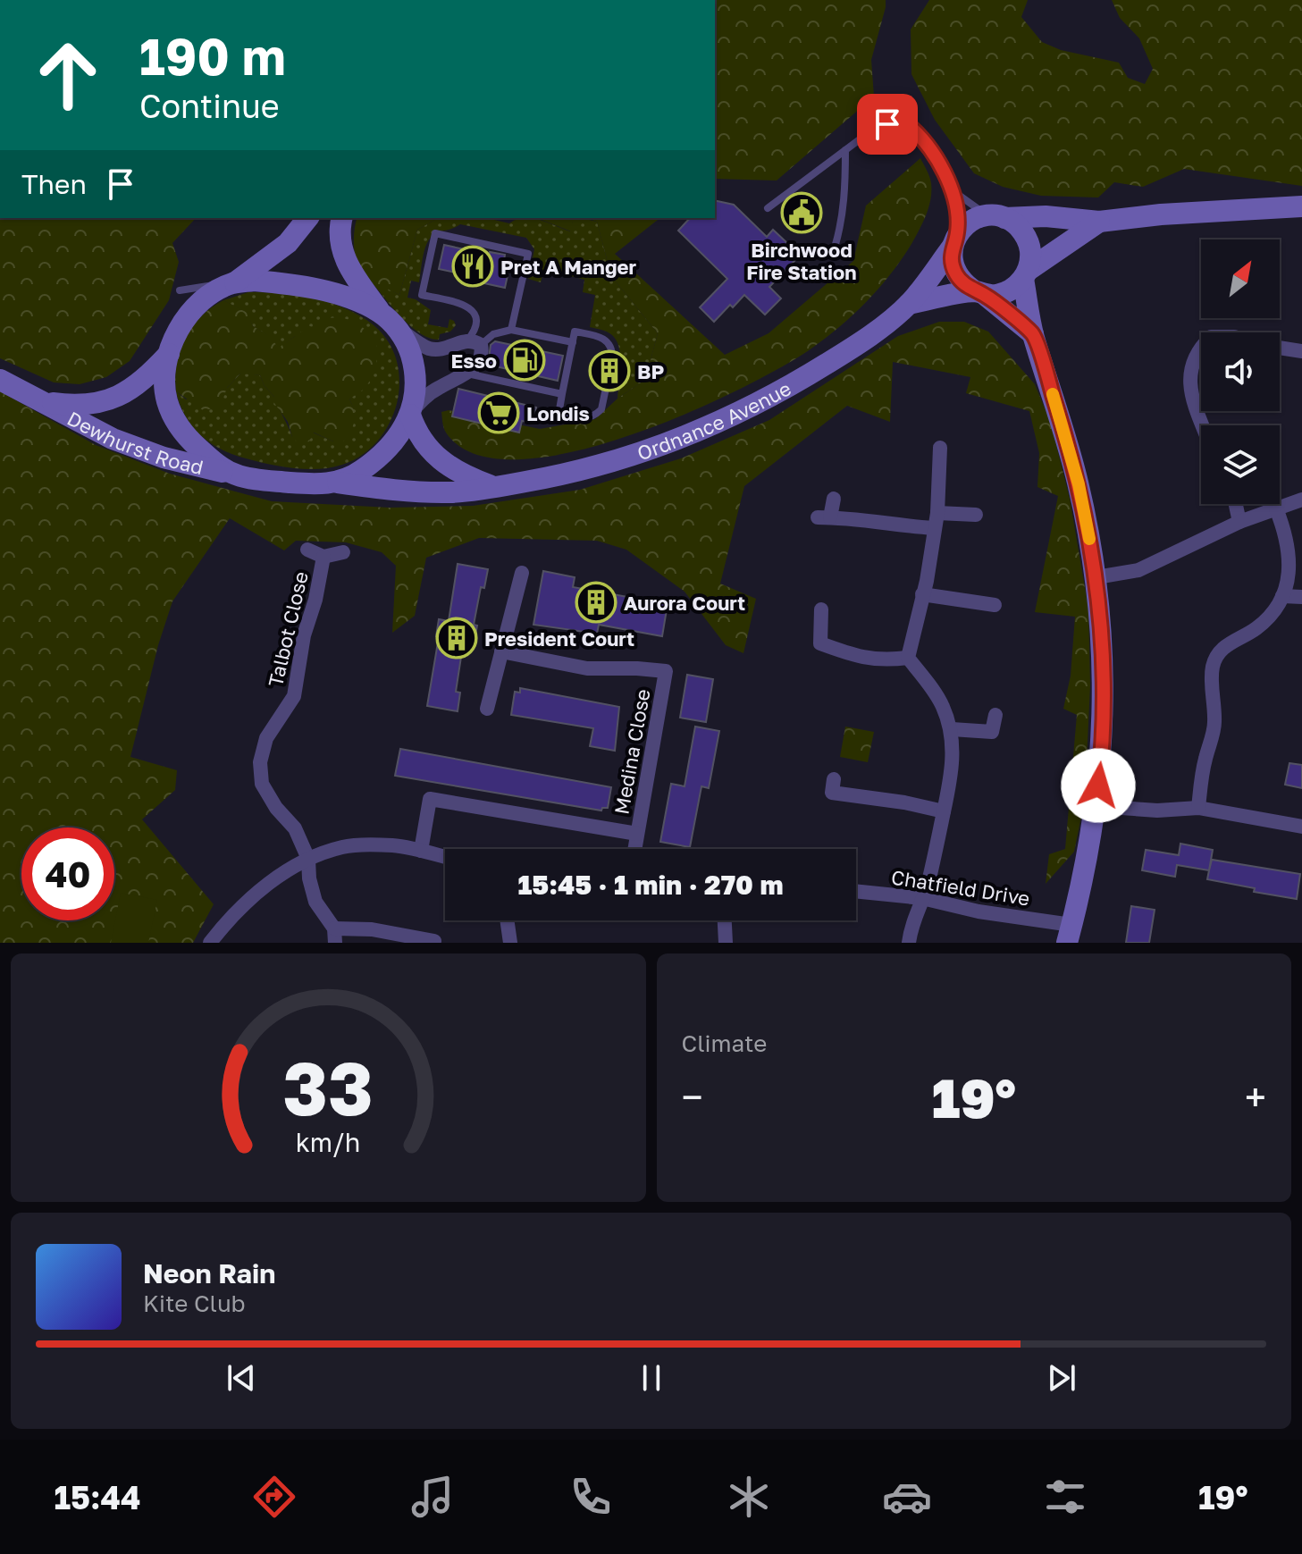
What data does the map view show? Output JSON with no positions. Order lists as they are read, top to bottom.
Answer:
{
  "streets": {
    "street": [
      "Ordnance Avenue",
      "Dewhurst Road",
      "Talbot Close",
      "Medina Close",
      "Chatfield Drive"
    ]
  },
  "crossings": [
    ["Ordnance Avenue", "Dewhurst Road"]
  ],
  "places": {
    "public building": ["Birchwood Fire Station"],
    "restaurant": ["Pret A Manger"],
    "fuel station": ["Esso"],
    "building": ["BP", "Aurora Court", "President Court"],
    "supermarket": ["Londis"]
  },
  "north": "top right",
  "page": {
    "turn": ["190 m", "Continue"],
    "then": "Then",
    "limit": "40",
    "trip": "15:45 · 1 min · 270 m",
    "tile": "Climate",
    "heat": ["−", "19°", "+"],
    "song": ["Neon Rain", "Kite Club"],
    "tabs": ["15:44", "19°"],
    "gauge": ["33", "km/h"]
  }
}
